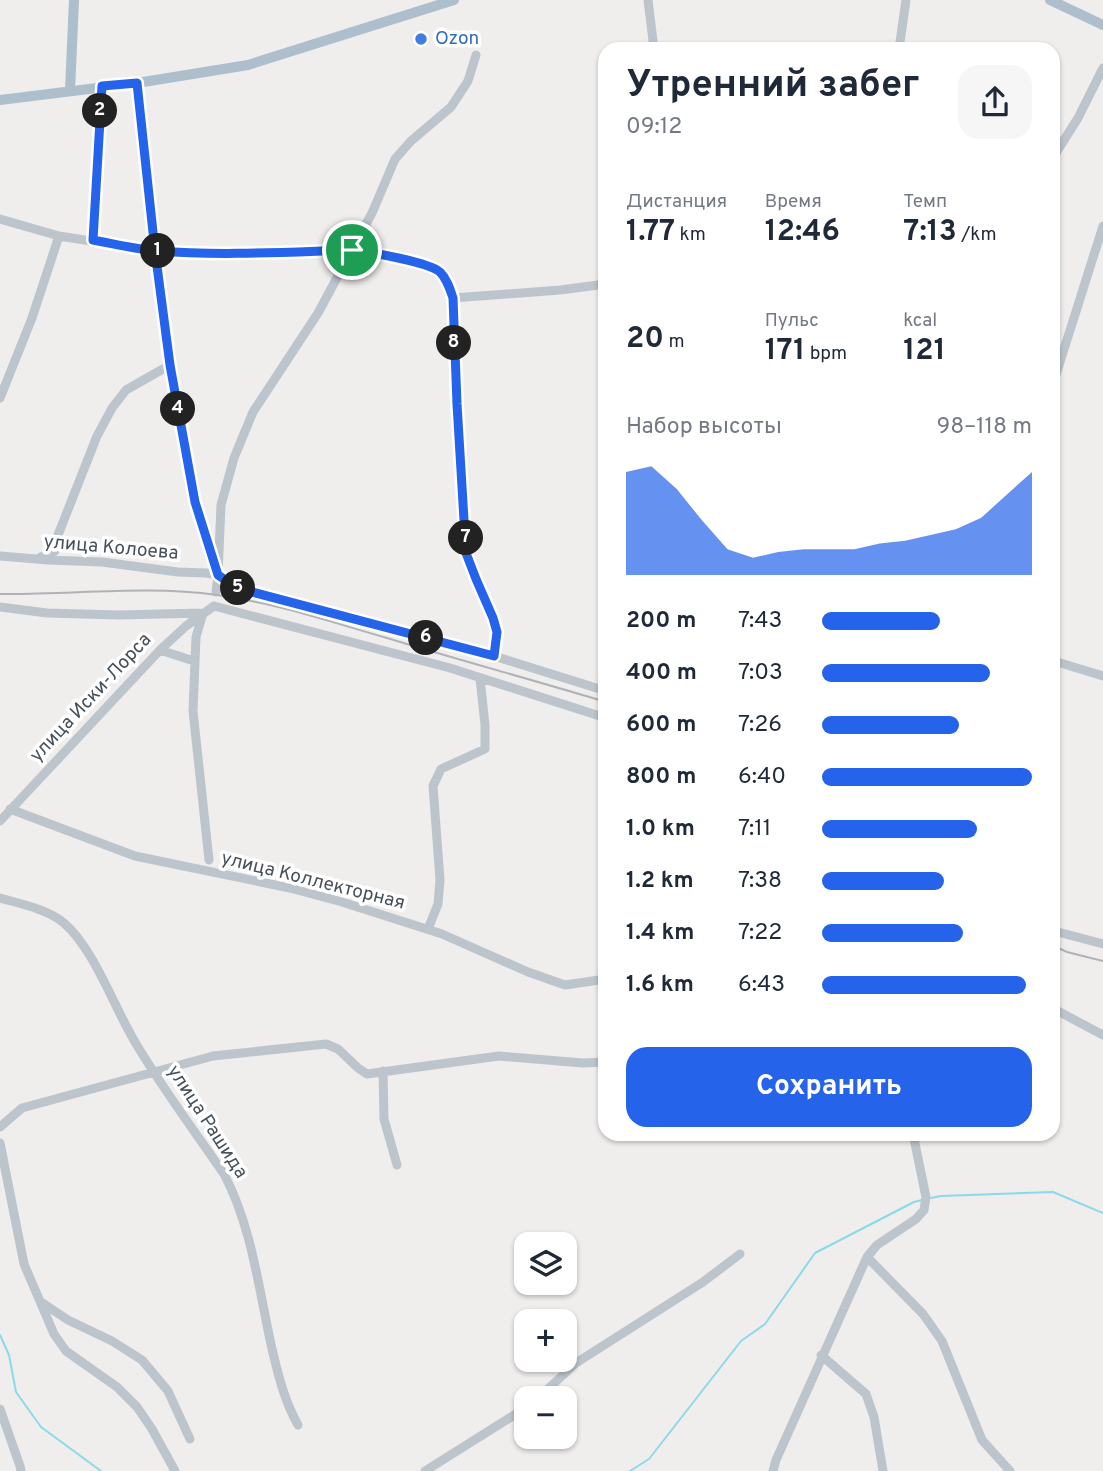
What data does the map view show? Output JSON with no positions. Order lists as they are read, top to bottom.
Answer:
{
  "streets": {
    "street": [
      "улица Колоева",
      "улица Иски-Лорса",
      "улица Коллекторная",
      "улица Рашида"
    ]
  },
  "crossings": [
    ["улица Иски-Лорса", "улица Коллекторная"]
  ],
  "places": ["Ozon"],
  "page": {
    "heading": ["Утренний забег", "09:12"],
    "pins": [
      "2",
      "1",
      "8",
      "4",
      "7",
      "5",
      "6"
    ],
    "stats": [
      ["Дистанция", "1.77 km"],
      ["Время", "12:46"],
      ["Темп", "7:13 /km"],
      ["20 m"],
      ["Пульс", "171 bpm"],
      ["kcal", "121"]
    ],
    "chart": ["Набор высоты", "98–118 m"],
    "list": [
      {
        "name": "200 m",
        "note": "7:43"
      },
      {
        "name": "400 m",
        "note": "7:03"
      },
      {
        "name": "600 m",
        "note": "7:26"
      },
      {
        "name": "800 m",
        "note": "6:40"
      },
      {
        "name": "1.0 km",
        "note": "7:11"
      },
      {
        "name": "1.2 km",
        "note": "7:38"
      },
      {
        "name": "1.4 km",
        "note": "7:22"
      },
      {
        "name": "1.6 km",
        "note": "6:43"
      }
    ],
    "buttons": "Сохранить",
    "map_buttons": ["+", "−"]
  }
}
